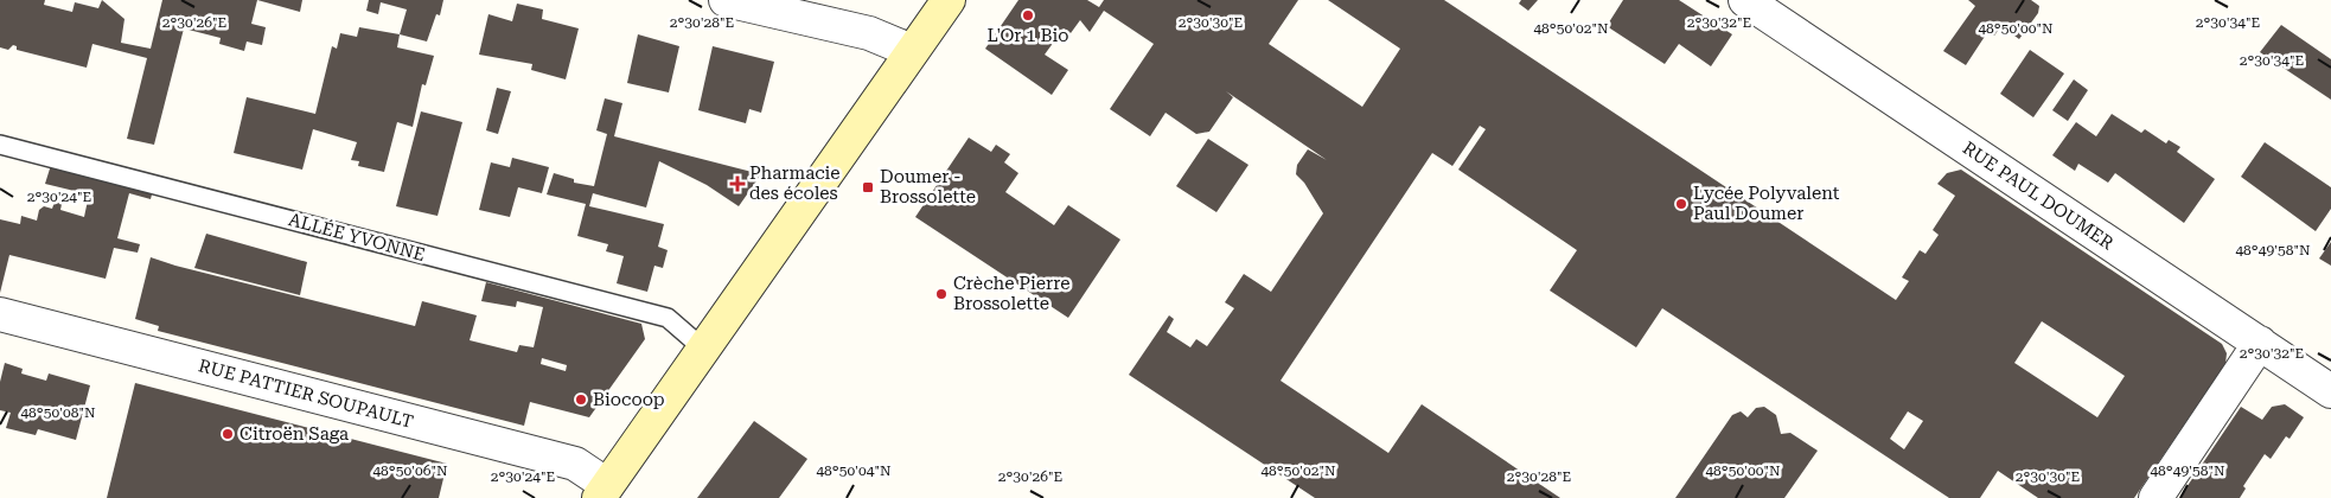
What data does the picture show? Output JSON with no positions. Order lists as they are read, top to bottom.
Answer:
{
  "streets": {
    "street": ["RUE PAUL DOUMER", "RUE PATTIER SOUPAULT"],
    "lane": ["ALLÉE YVONNE"]
  },
  "places": {
    "other": [
      "L'Or 1 Bio",
      "Lycée Polyvalent Paul Doumer",
      "Crèche Pierre Brossolette",
      "Biocoop",
      "Citroën Saga"
    ],
    "health": ["Pharmacie des écoles"],
    "transit": ["Doumer - Brossolette"]
  },
  "coordinates": [
    "2°30'26\"E",
    "2°30'30\"E",
    "2°30'32\"E",
    "2°30'28\"E",
    "2°30'34\"E",
    "48°50'00\"N",
    "48°50'02\"N",
    "2°30'24\"E",
    "48°49'58\"N",
    "48°50'08\"N",
    "48°50'06\"N",
    "48°50'04\"N"
  ]
}
